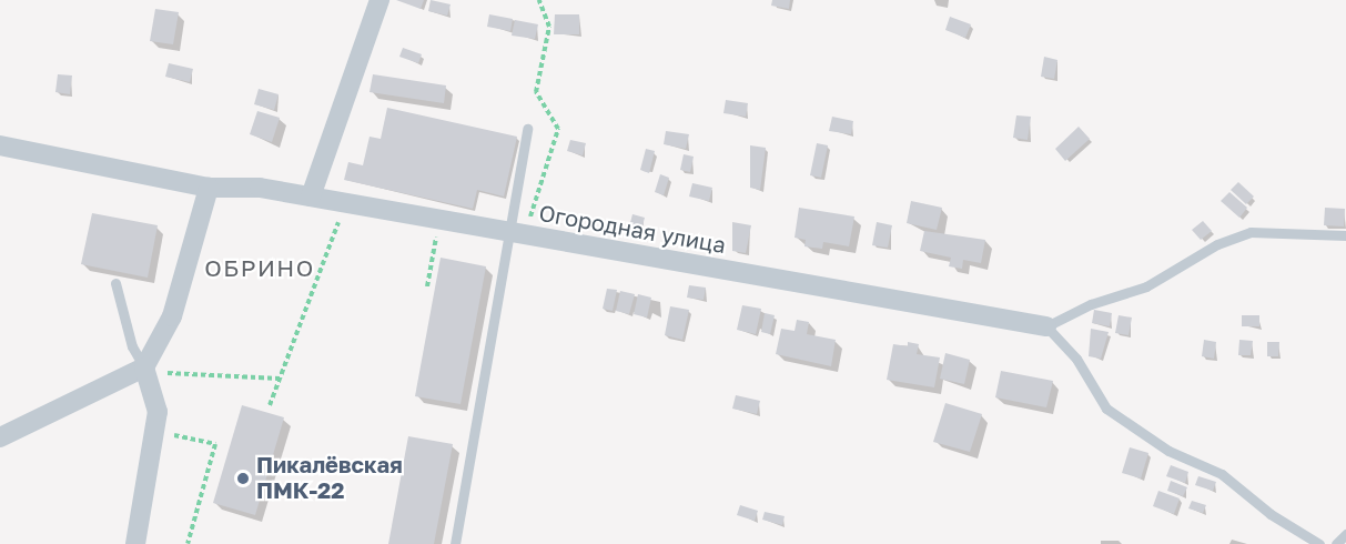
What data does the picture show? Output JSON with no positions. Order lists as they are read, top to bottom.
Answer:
{
  "streets": {
    "street": ["Огородная улица"]
  },
  "districts": ["ОБРИНО"],
  "places": ["Пикалёвская ПМК-22"]
}
